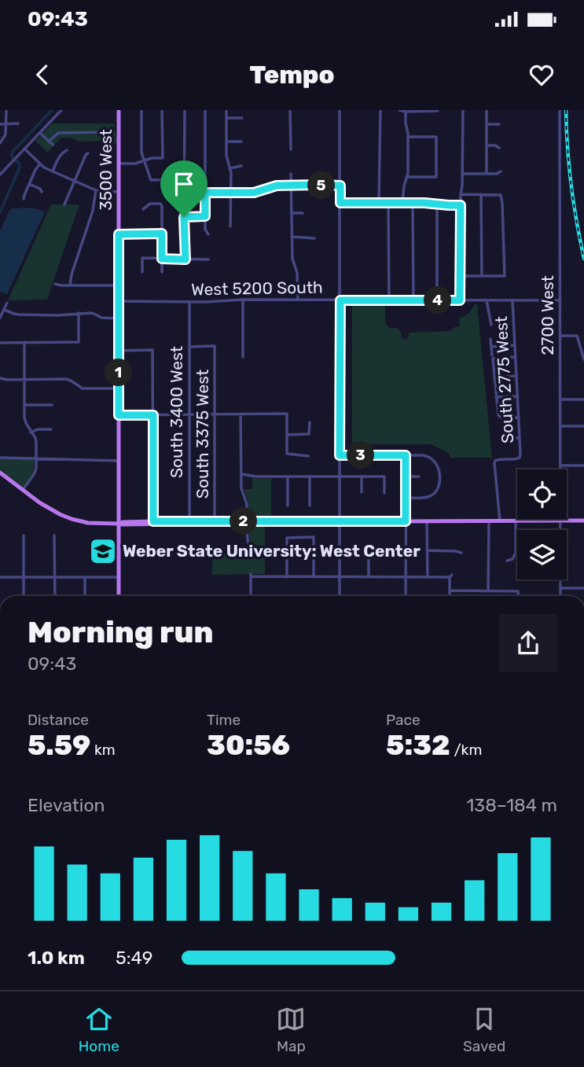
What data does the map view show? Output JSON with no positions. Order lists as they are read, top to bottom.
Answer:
{
  "streets": {
    "main road": ["3500 West"],
    "street": [
      "West 5200 South",
      "2700 West",
      "South 2775 West",
      "South 3400 West",
      "South 3375 West"
    ]
  },
  "crossings": [
    ["3500 West", "West 5200 South"],
    ["West 5200 South", "2700 West"],
    ["West 5200 South", "South 2775 West"],
    ["West 5200 South", "South 3400 West"],
    ["South 3400 West", "South 3375 West"]
  ],
  "places": {
    "school or university": ["Weber State University: West Center"]
  },
  "page": {
    "status": "09:43",
    "header": "Tempo",
    "pins": [
      "5",
      "4",
      "1",
      "3",
      "2"
    ],
    "heading": ["Morning run", "09:43"],
    "stats": [
      ["Distance", "5.59 km"],
      ["Time", "30:56"],
      ["Pace", "5:32 /km"]
    ],
    "chart": ["Elevation", "138–184 m"],
    "list": [
      {
        "name": "1.0 km",
        "note": "5:49"
      }
    ],
    "tabs": ["Home", "Map", "Saved"]
  }
}
